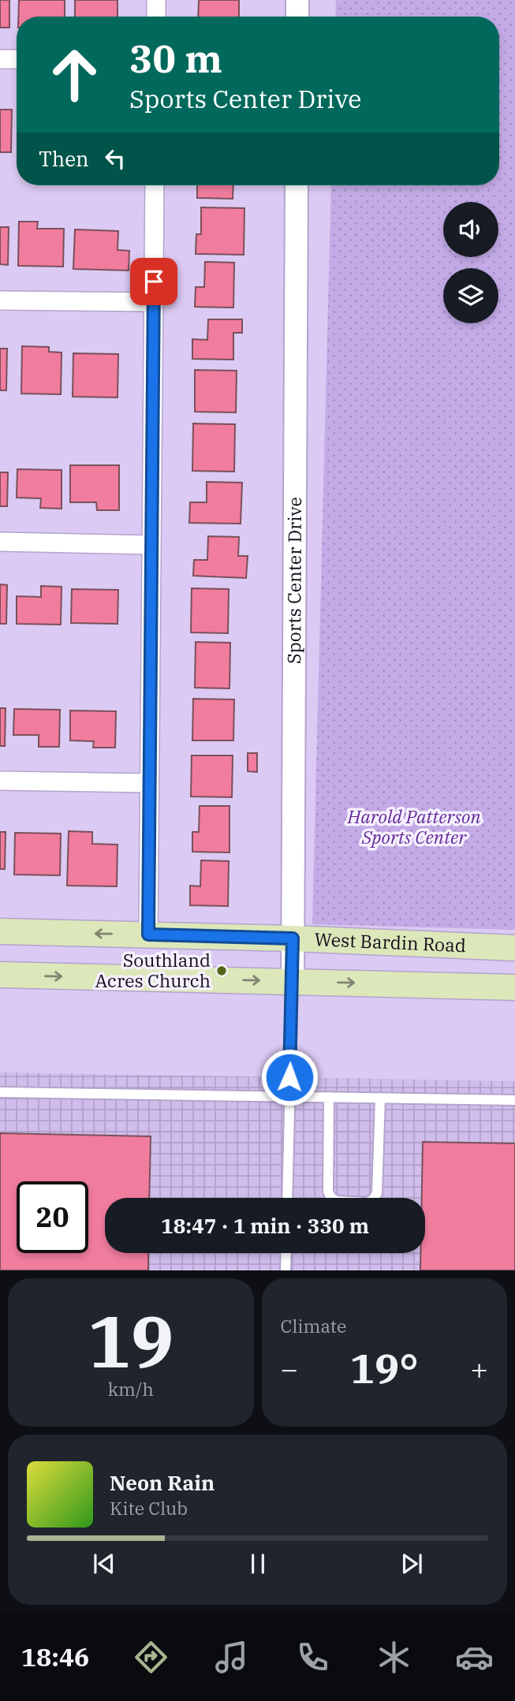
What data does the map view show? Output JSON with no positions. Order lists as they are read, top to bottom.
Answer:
{
  "streets": {
    "main road": ["West Bardin Road"],
    "street": ["Sports Center Drive"]
  },
  "crossings": [
    ["Sports Center Drive", "West Bardin Road"]
  ],
  "parks": ["Harold Patterson Sports Center"],
  "places": ["Southland Acres Church"],
  "page": {
    "turn": ["30 m", "Sports Center Drive"],
    "then": "Then",
    "limit": "20",
    "trip": "18:47 · 1 min · 330 m",
    "tile": [
      ["19", "km/h"],
      "Climate"
    ],
    "heat": ["−", "19°", "+"],
    "song": ["Neon Rain", "Kite Club"],
    "tabs": "18:46"
  }
}
